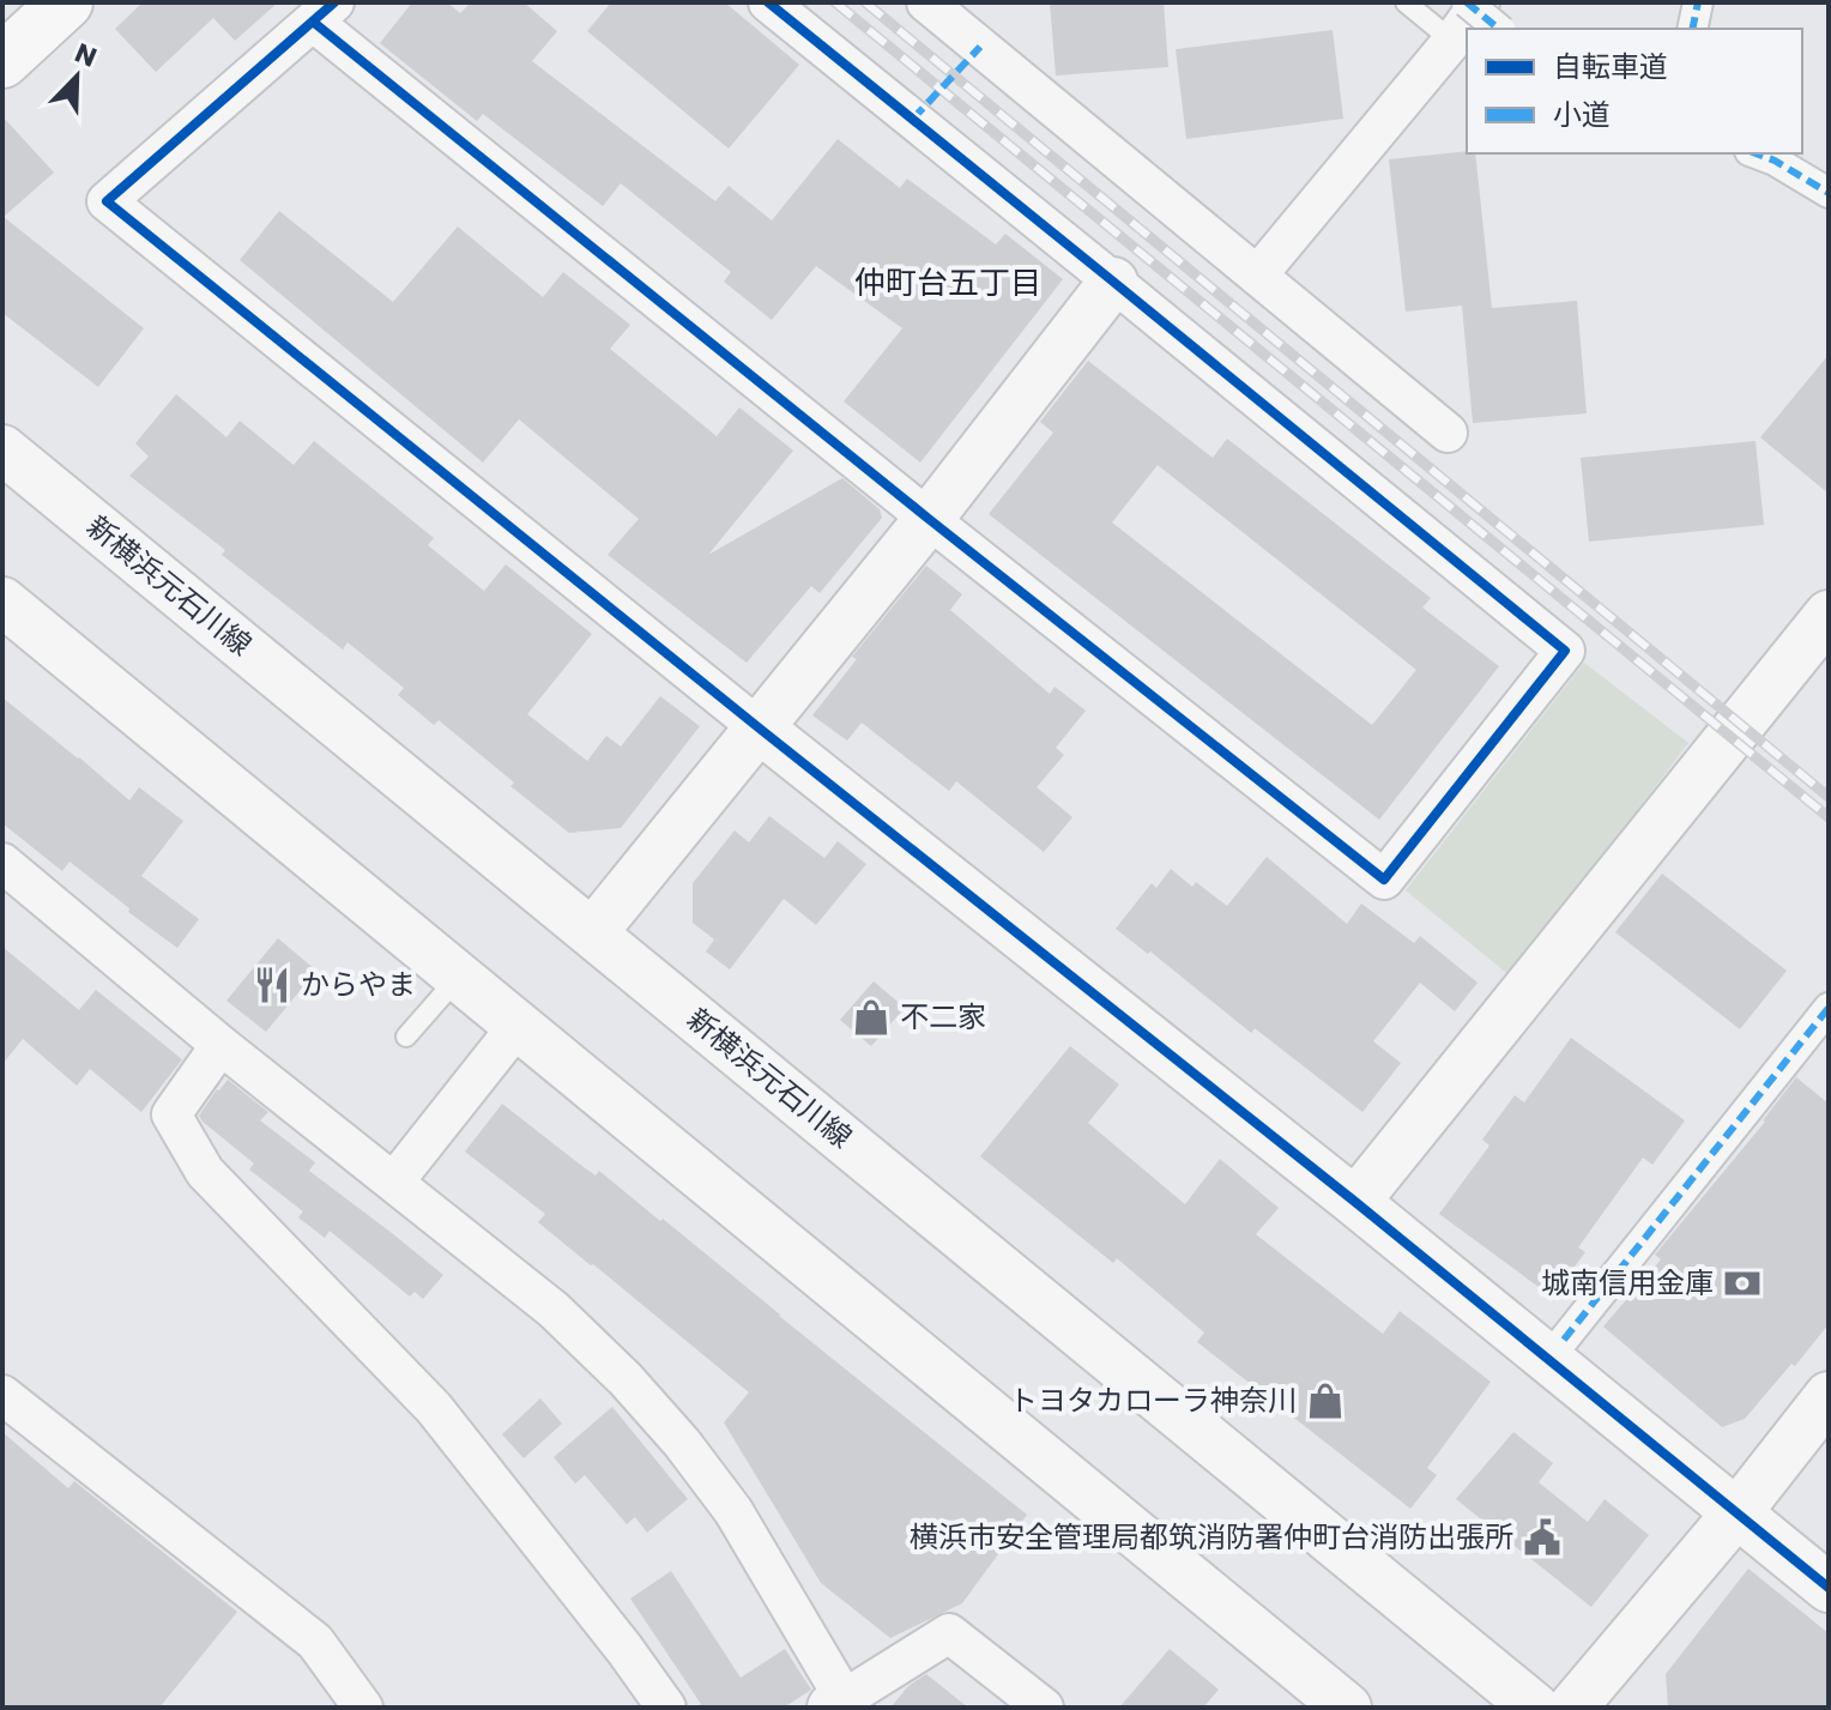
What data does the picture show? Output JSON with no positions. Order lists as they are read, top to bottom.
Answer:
{
  "streets": {
    "street": ["新横浜元石川線"]
  },
  "districts": ["仲町台五丁目"],
  "places": {
    "restaurant": ["からやま"],
    "shop": ["不二家", "トヨタカローラ神奈川"],
    "bank": ["城南信用金庫"],
    "public building": ["横浜市安全管理局都筑消防署仲町台消防出張所"]
  },
  "legend": ["自転車道", "小道"],
  "north": "top right"
}
